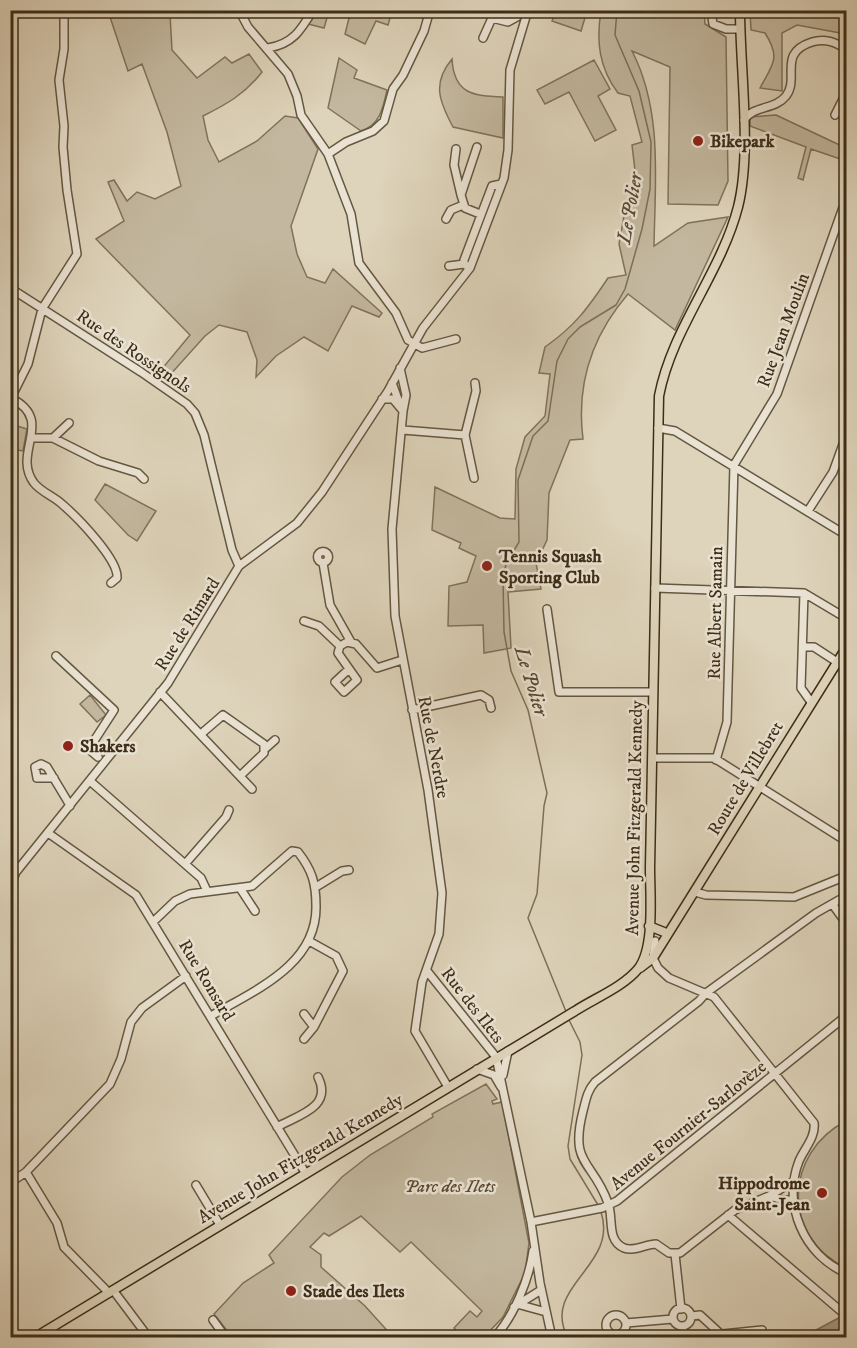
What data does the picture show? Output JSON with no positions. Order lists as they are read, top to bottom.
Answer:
{
  "streets": {
    "main road": ["Route de Villebret", "Avenue John Fitzgerald Kennedy"],
    "street": [
      "Rue Jean Moulin",
      "Rue des Rossignols",
      "Rue Albert Samain",
      "Rue de Rimard",
      "Rue de Nerdre",
      "Rue Ronsard",
      "Rue des Ilets",
      "Avenue Fournier-Sarlovèze"
    ]
  },
  "crossings": [
    ["Rue Jean Moulin", "Rue Albert Samain"],
    ["Rue des Rossignols", "Rue de Rimard"],
    ["Rue de Rimard", "Rue de Nerdre"],
    ["Rue de Rimard", "Rue Ronsard"],
    ["Rue de Nerdre", "Avenue John Fitzgerald Kennedy"],
    ["Rue de Nerdre", "Rue des Ilets"],
    ["Avenue John Fitzgerald Kennedy", "Rue Ronsard"],
    ["Avenue John Fitzgerald Kennedy", "Rue des Ilets"]
  ],
  "water": ["Le Polier"],
  "parks": ["Parc des Ilets"],
  "places": [
    "Bikepark",
    "Tennis Squash Sporting Club",
    "Shakers",
    "Hippodrome Saint-Jean",
    "Stade des Ilets"
  ]
}
